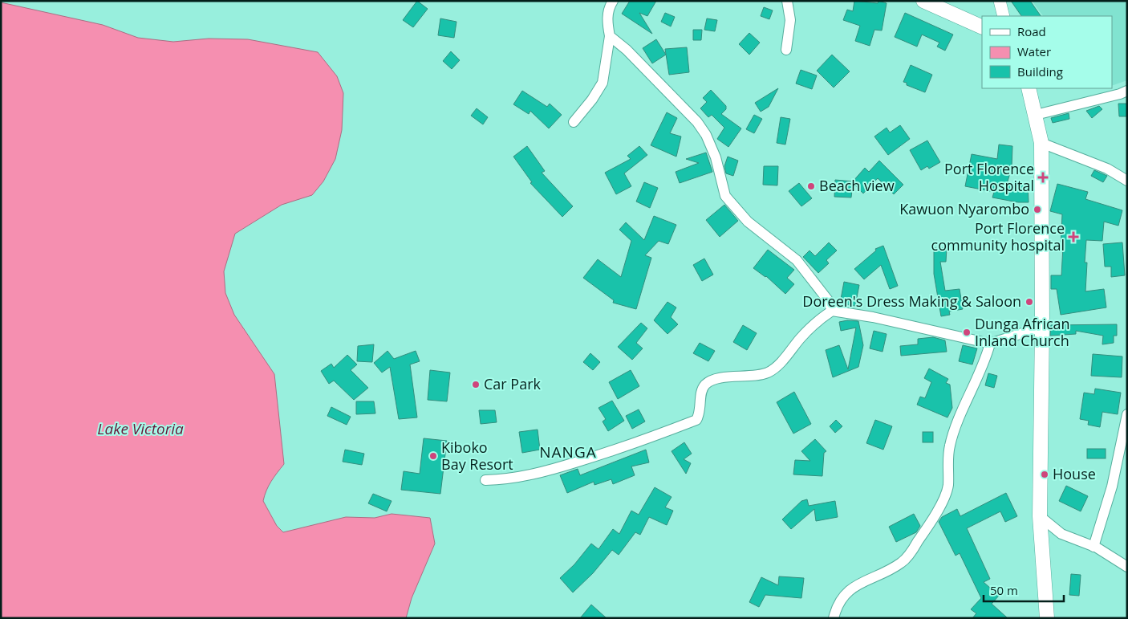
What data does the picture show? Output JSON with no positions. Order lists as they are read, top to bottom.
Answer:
{
  "districts": ["NANGA"],
  "water": ["Lake Victoria"],
  "places": {
    "health": ["Port Florence Hospital", "Port Florence community hospital"],
    "other": [
      "Beach view",
      "Kawuon Nyarombo",
      "Doreen's Dress Making & Saloon",
      "Dunga African Inland Church",
      "Car Park",
      "Kiboko Bay Resort",
      "House"
    ]
  },
  "legend": ["Road", "Water", "Building"],
  "scale_bar": "50 m"
}
